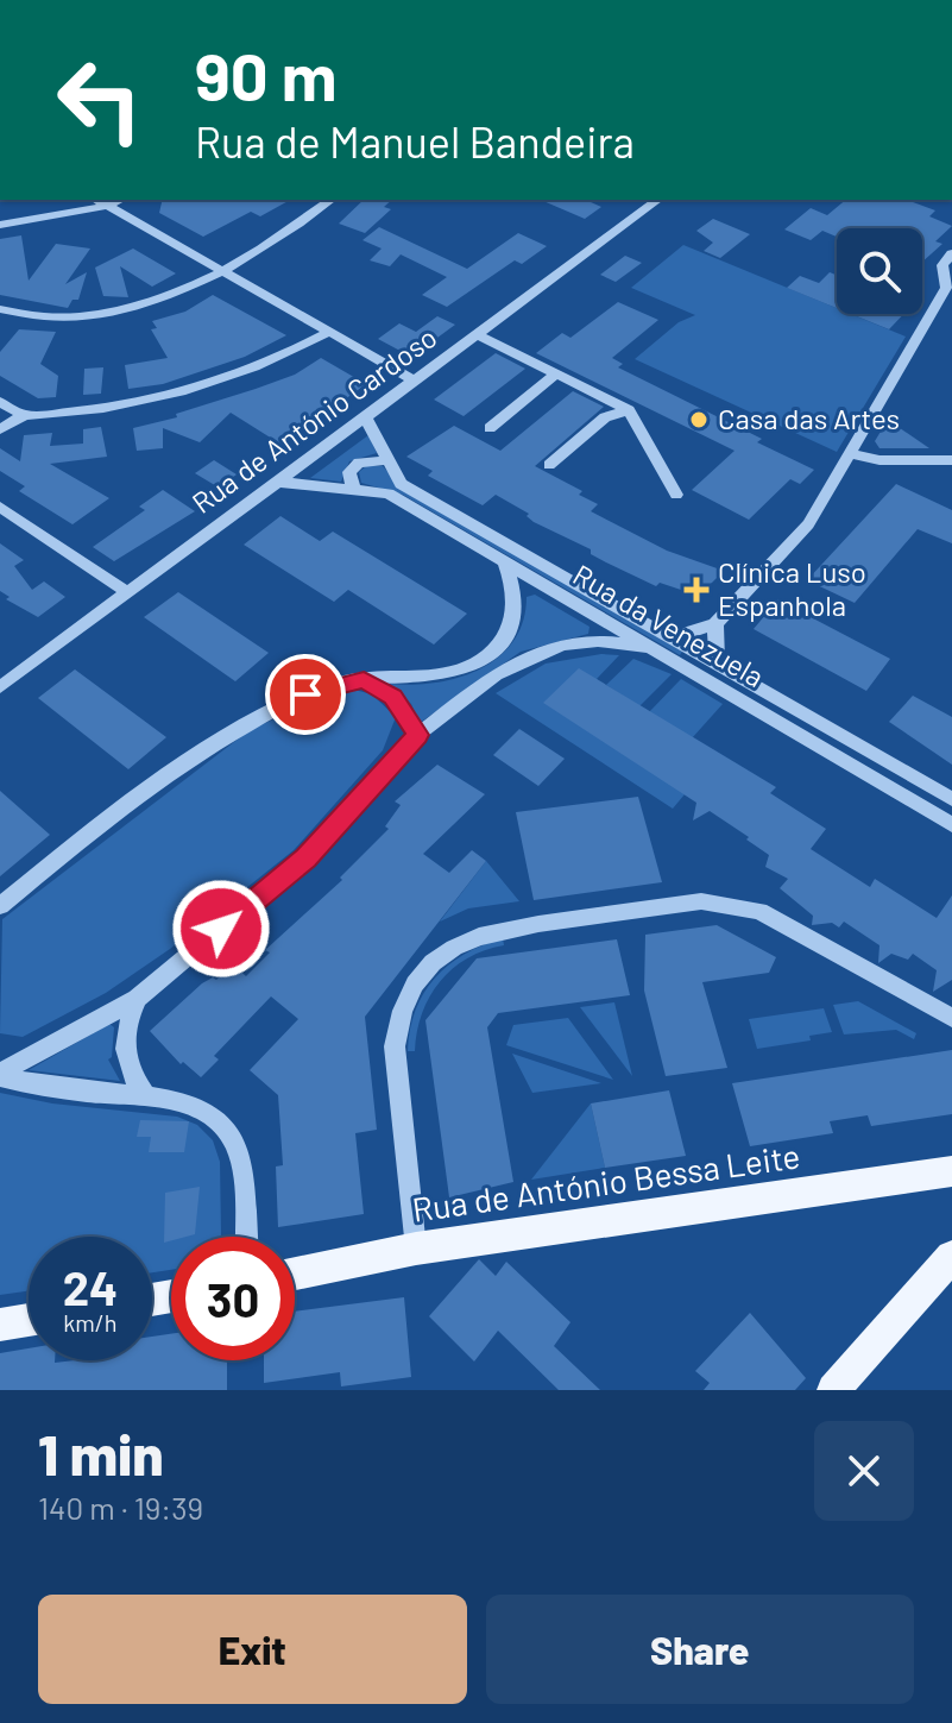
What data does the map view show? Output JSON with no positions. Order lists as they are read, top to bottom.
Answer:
{
  "streets": {
    "main road": ["Rua de António Bessa Leite"],
    "street": ["Rua de António Cardoso", "Rua da Venezuela"]
  },
  "crossings": [
    ["Rua de António Cardoso", "Rua da Venezuela"]
  ],
  "places": {
    "other": ["Casa das Artes"],
    "health": ["Clínica Luso Espanhola"]
  },
  "page": {
    "turn": ["90 m", "Rua de Manuel Bandeira"],
    "speed": "24 km/h",
    "limit": "30",
    "heading": ["1 min", "140 m · 19:39"],
    "buttons": ["Exit", "Share"]
  }
}
